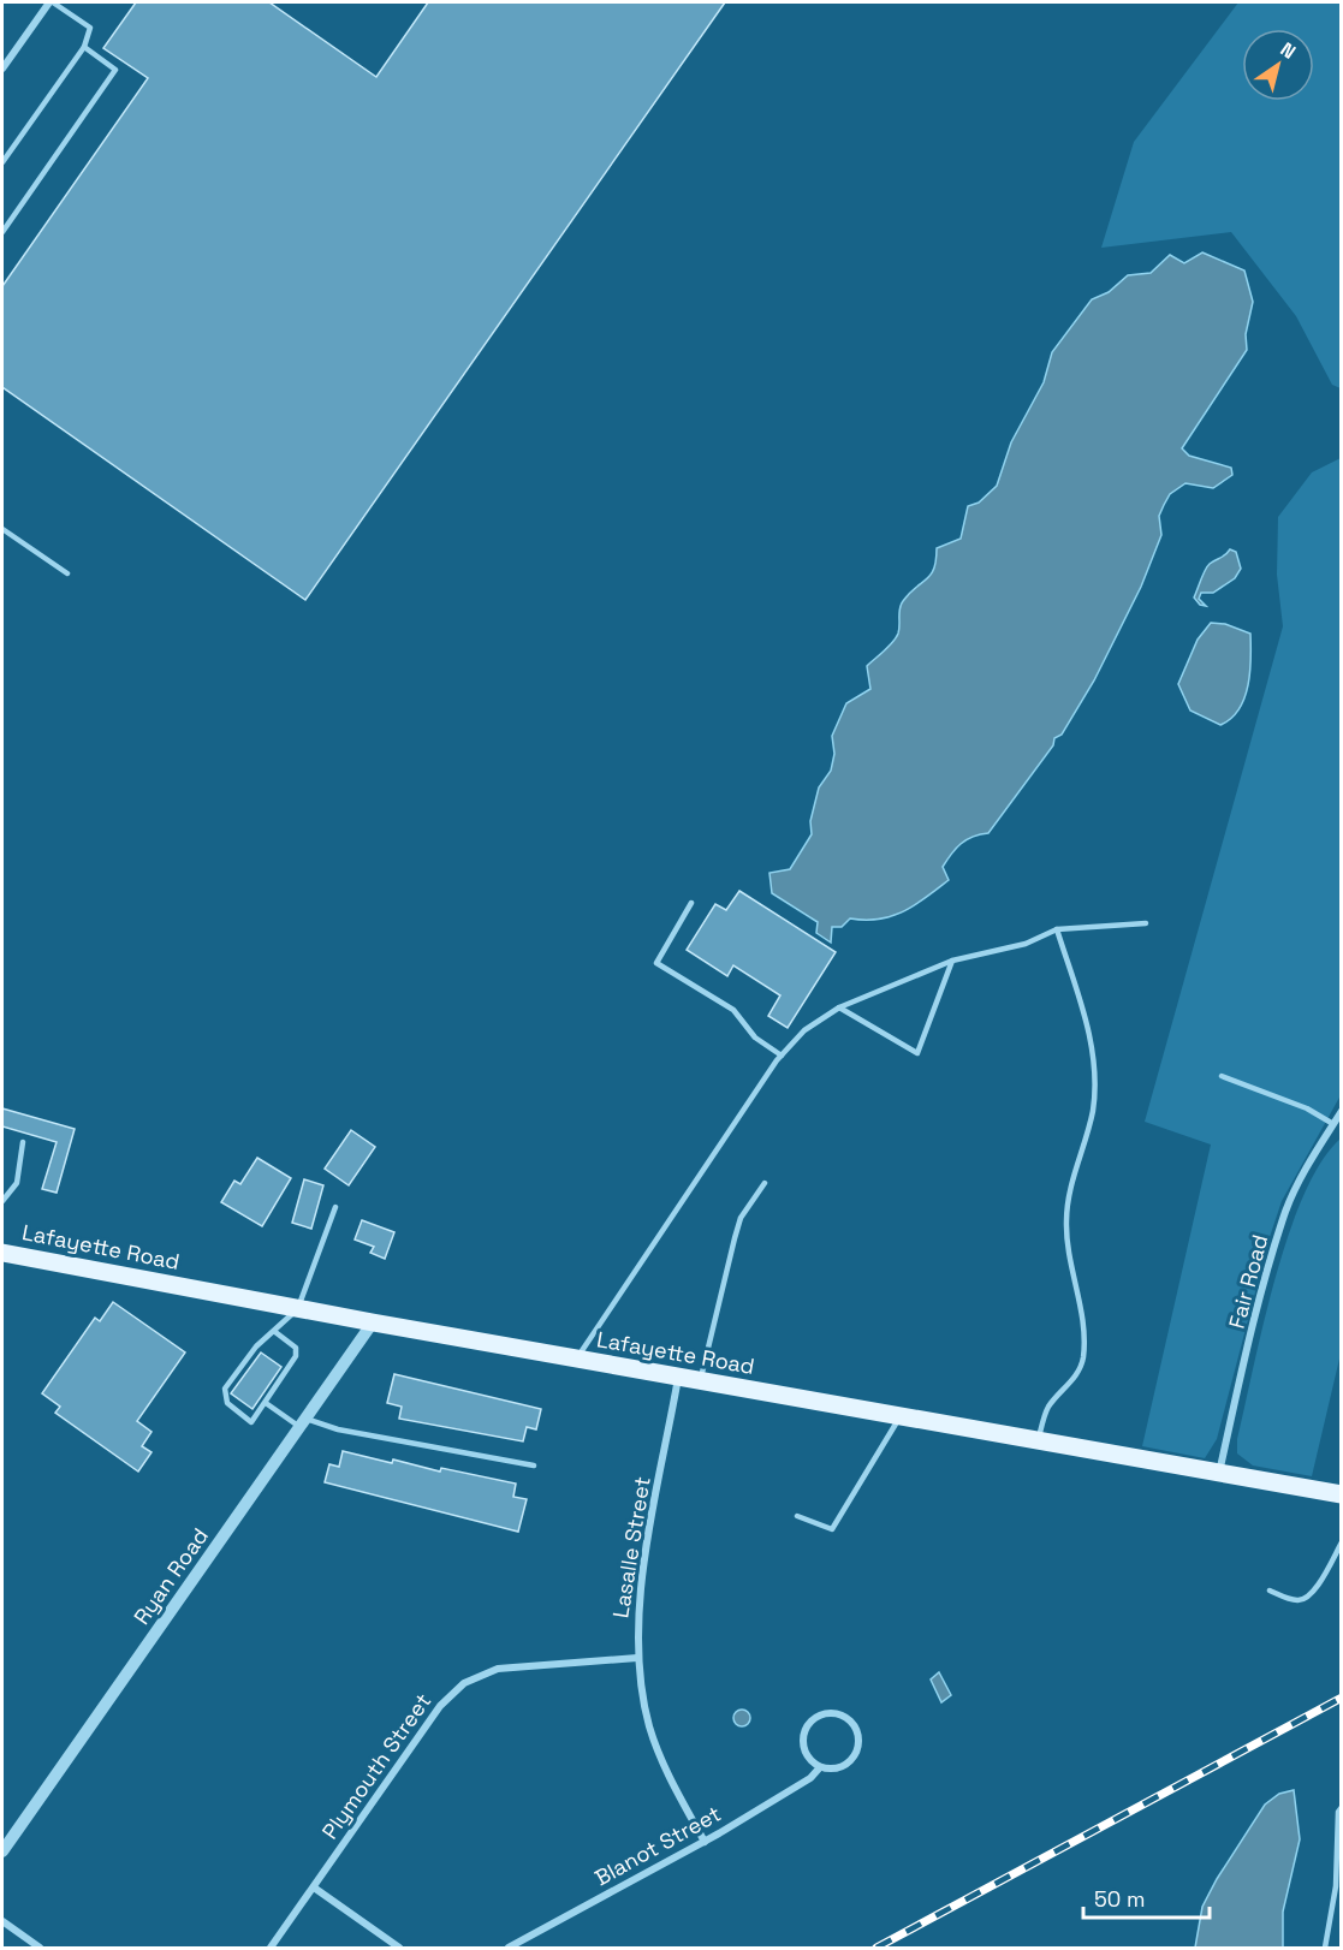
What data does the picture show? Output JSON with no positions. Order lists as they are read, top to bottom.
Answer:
{
  "streets": {
    "main road": ["Lafayette Road"],
    "street": [
      "Fair Road",
      "Lasalle Street",
      "Ryan Road",
      "Plymouth Street",
      "Blanot Street"
    ]
  },
  "crossings": [
    ["Lafayette Road", "Fair Road"],
    ["Lafayette Road", "Lasalle Street"],
    ["Lafayette Road", "Ryan Road"],
    ["Lasalle Street", "Plymouth Street"],
    ["Lasalle Street", "Blanot Street"]
  ],
  "scale_bar": "50 m",
  "north": "top right"
}
